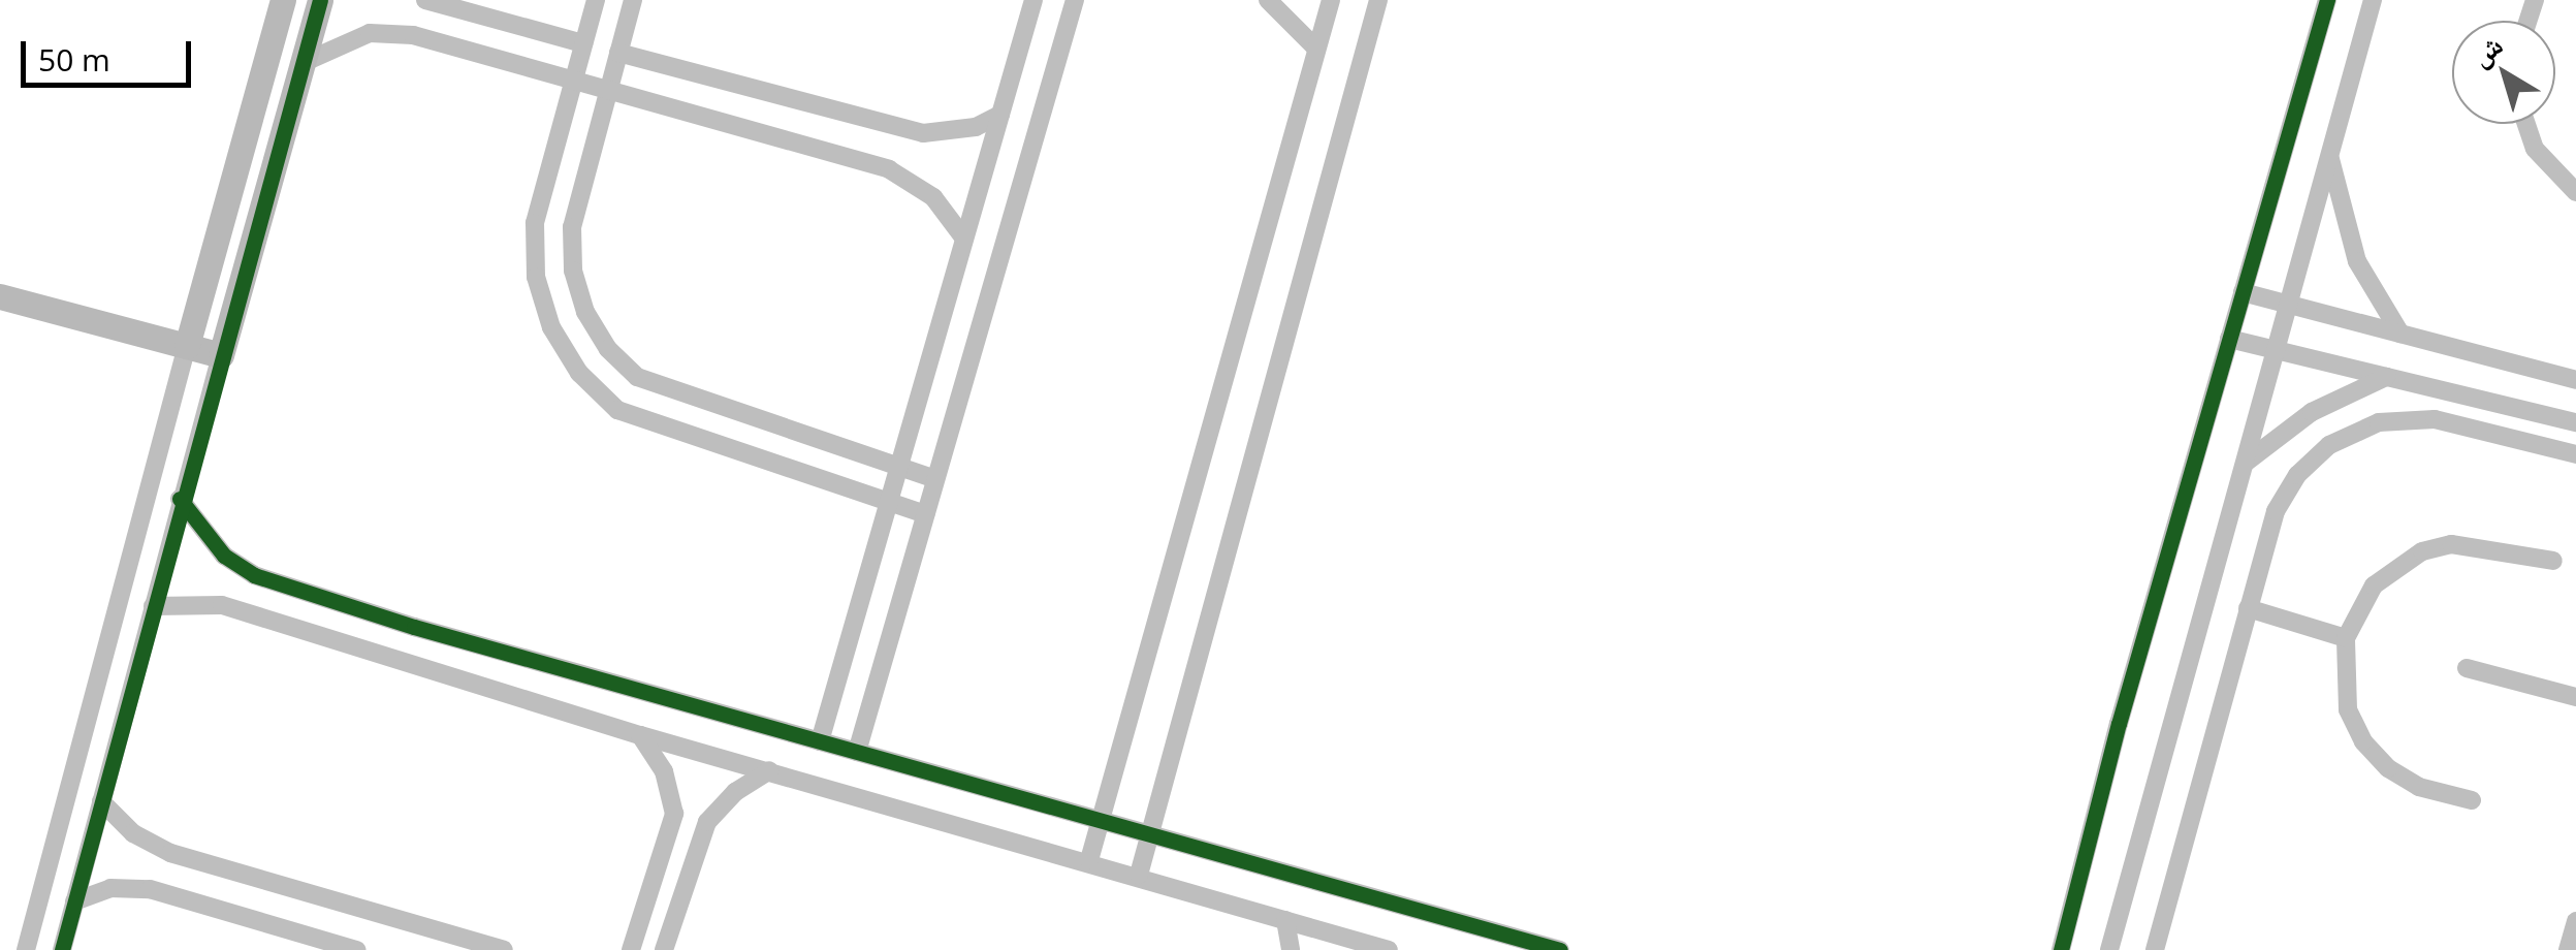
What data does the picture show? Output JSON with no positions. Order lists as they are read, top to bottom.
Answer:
{
  "scale_bar": "50 m",
  "north": "top left"
}
